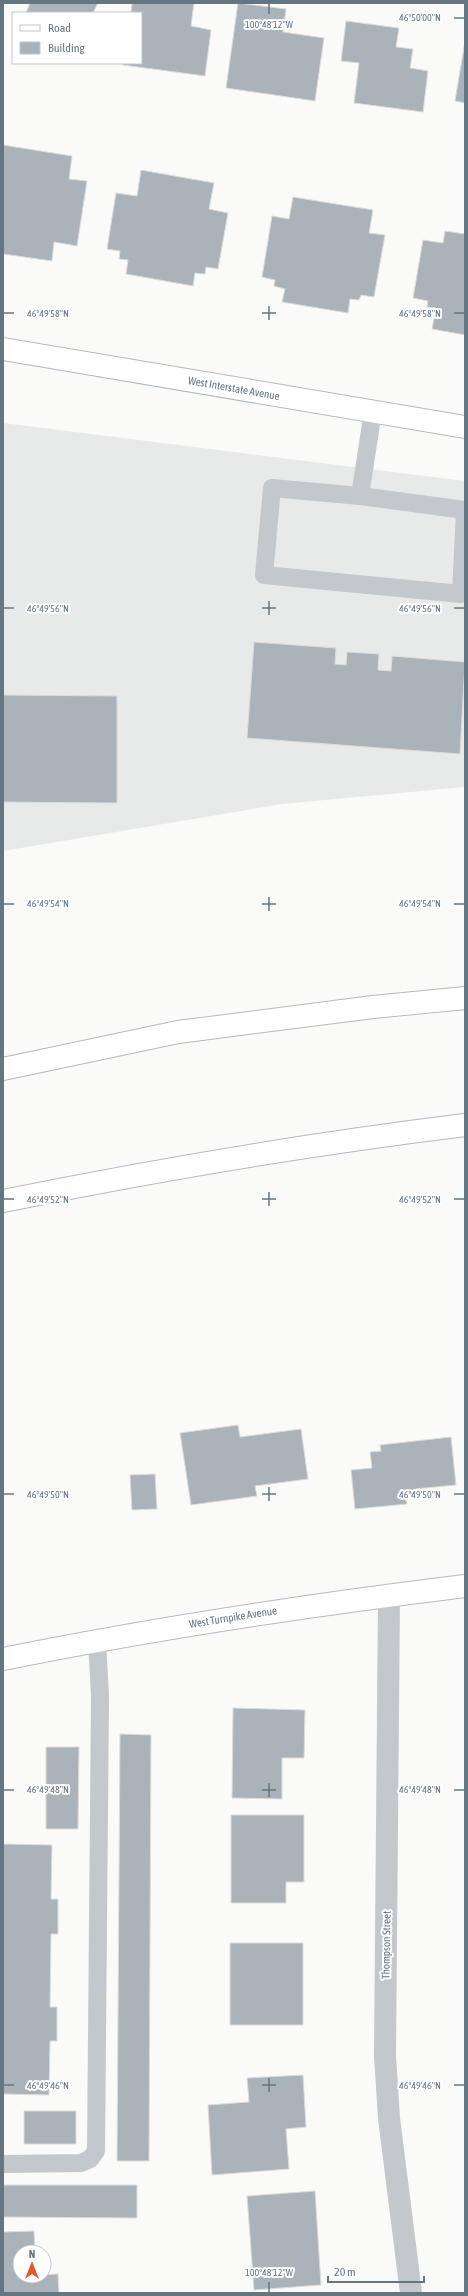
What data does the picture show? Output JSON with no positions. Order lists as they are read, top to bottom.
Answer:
{
  "streets": {
    "main road": ["West Interstate Avenue", "West Turnpike Avenue"],
    "street": ["Thompson Street"]
  },
  "crossings": [
    ["West Turnpike Avenue", "Thompson Street"]
  ],
  "legend": ["Road", "Building"],
  "scale_bar": "20 m",
  "north": "top",
  "coordinates": [
    "46°50'00\"N",
    "100°48'12\"W",
    "46°49'58\"N",
    "46°49'56\"N",
    "46°49'54\"N",
    "46°49'52\"N",
    "46°49'50\"N",
    "46°49'48\"N",
    "46°49'46\"N"
  ]
}
